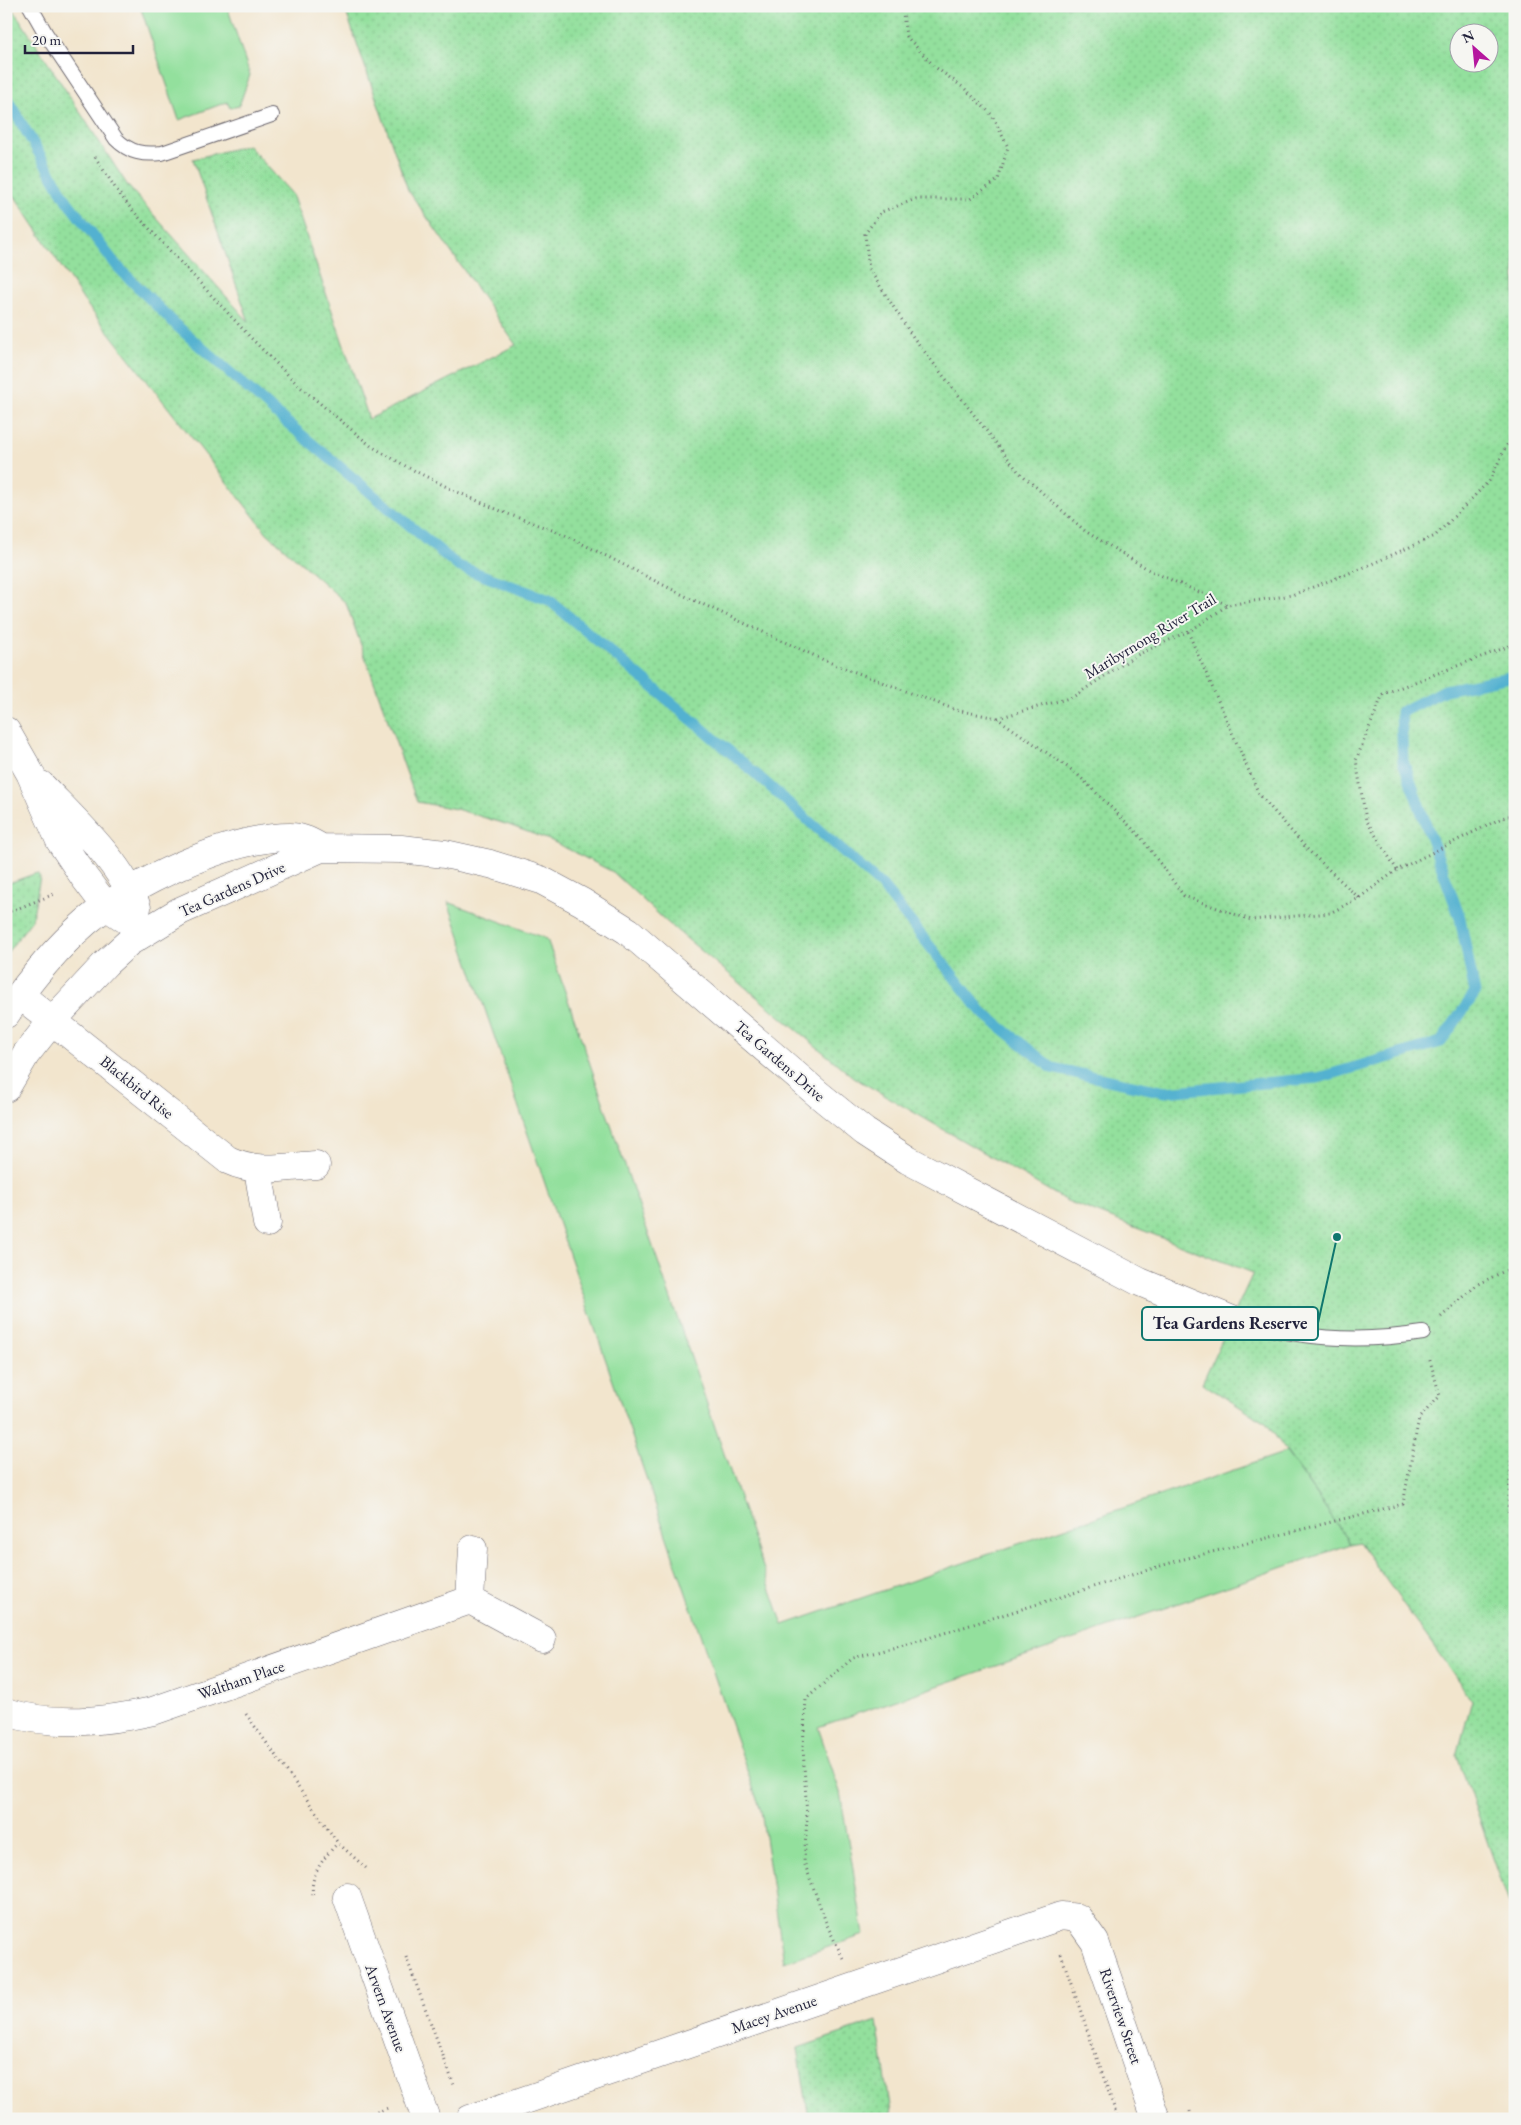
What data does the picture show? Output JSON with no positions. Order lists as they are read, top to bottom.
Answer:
{
  "streets": {
    "street": [
      "Tea Gardens Drive",
      "Blackbird Rise",
      "Waltham Place",
      "Arvern Avenue",
      "Macey Avenue",
      "Riverview Street"
    ],
    "path": ["Maribyrnong River Trail"]
  },
  "crossings": [
    ["Tea Gardens Drive", "Blackbird Rise"],
    ["Macey Avenue", "Riverview Street"]
  ],
  "places": ["Tea Gardens Reserve"],
  "scale_bar": "20 m",
  "north": "top left"
}
